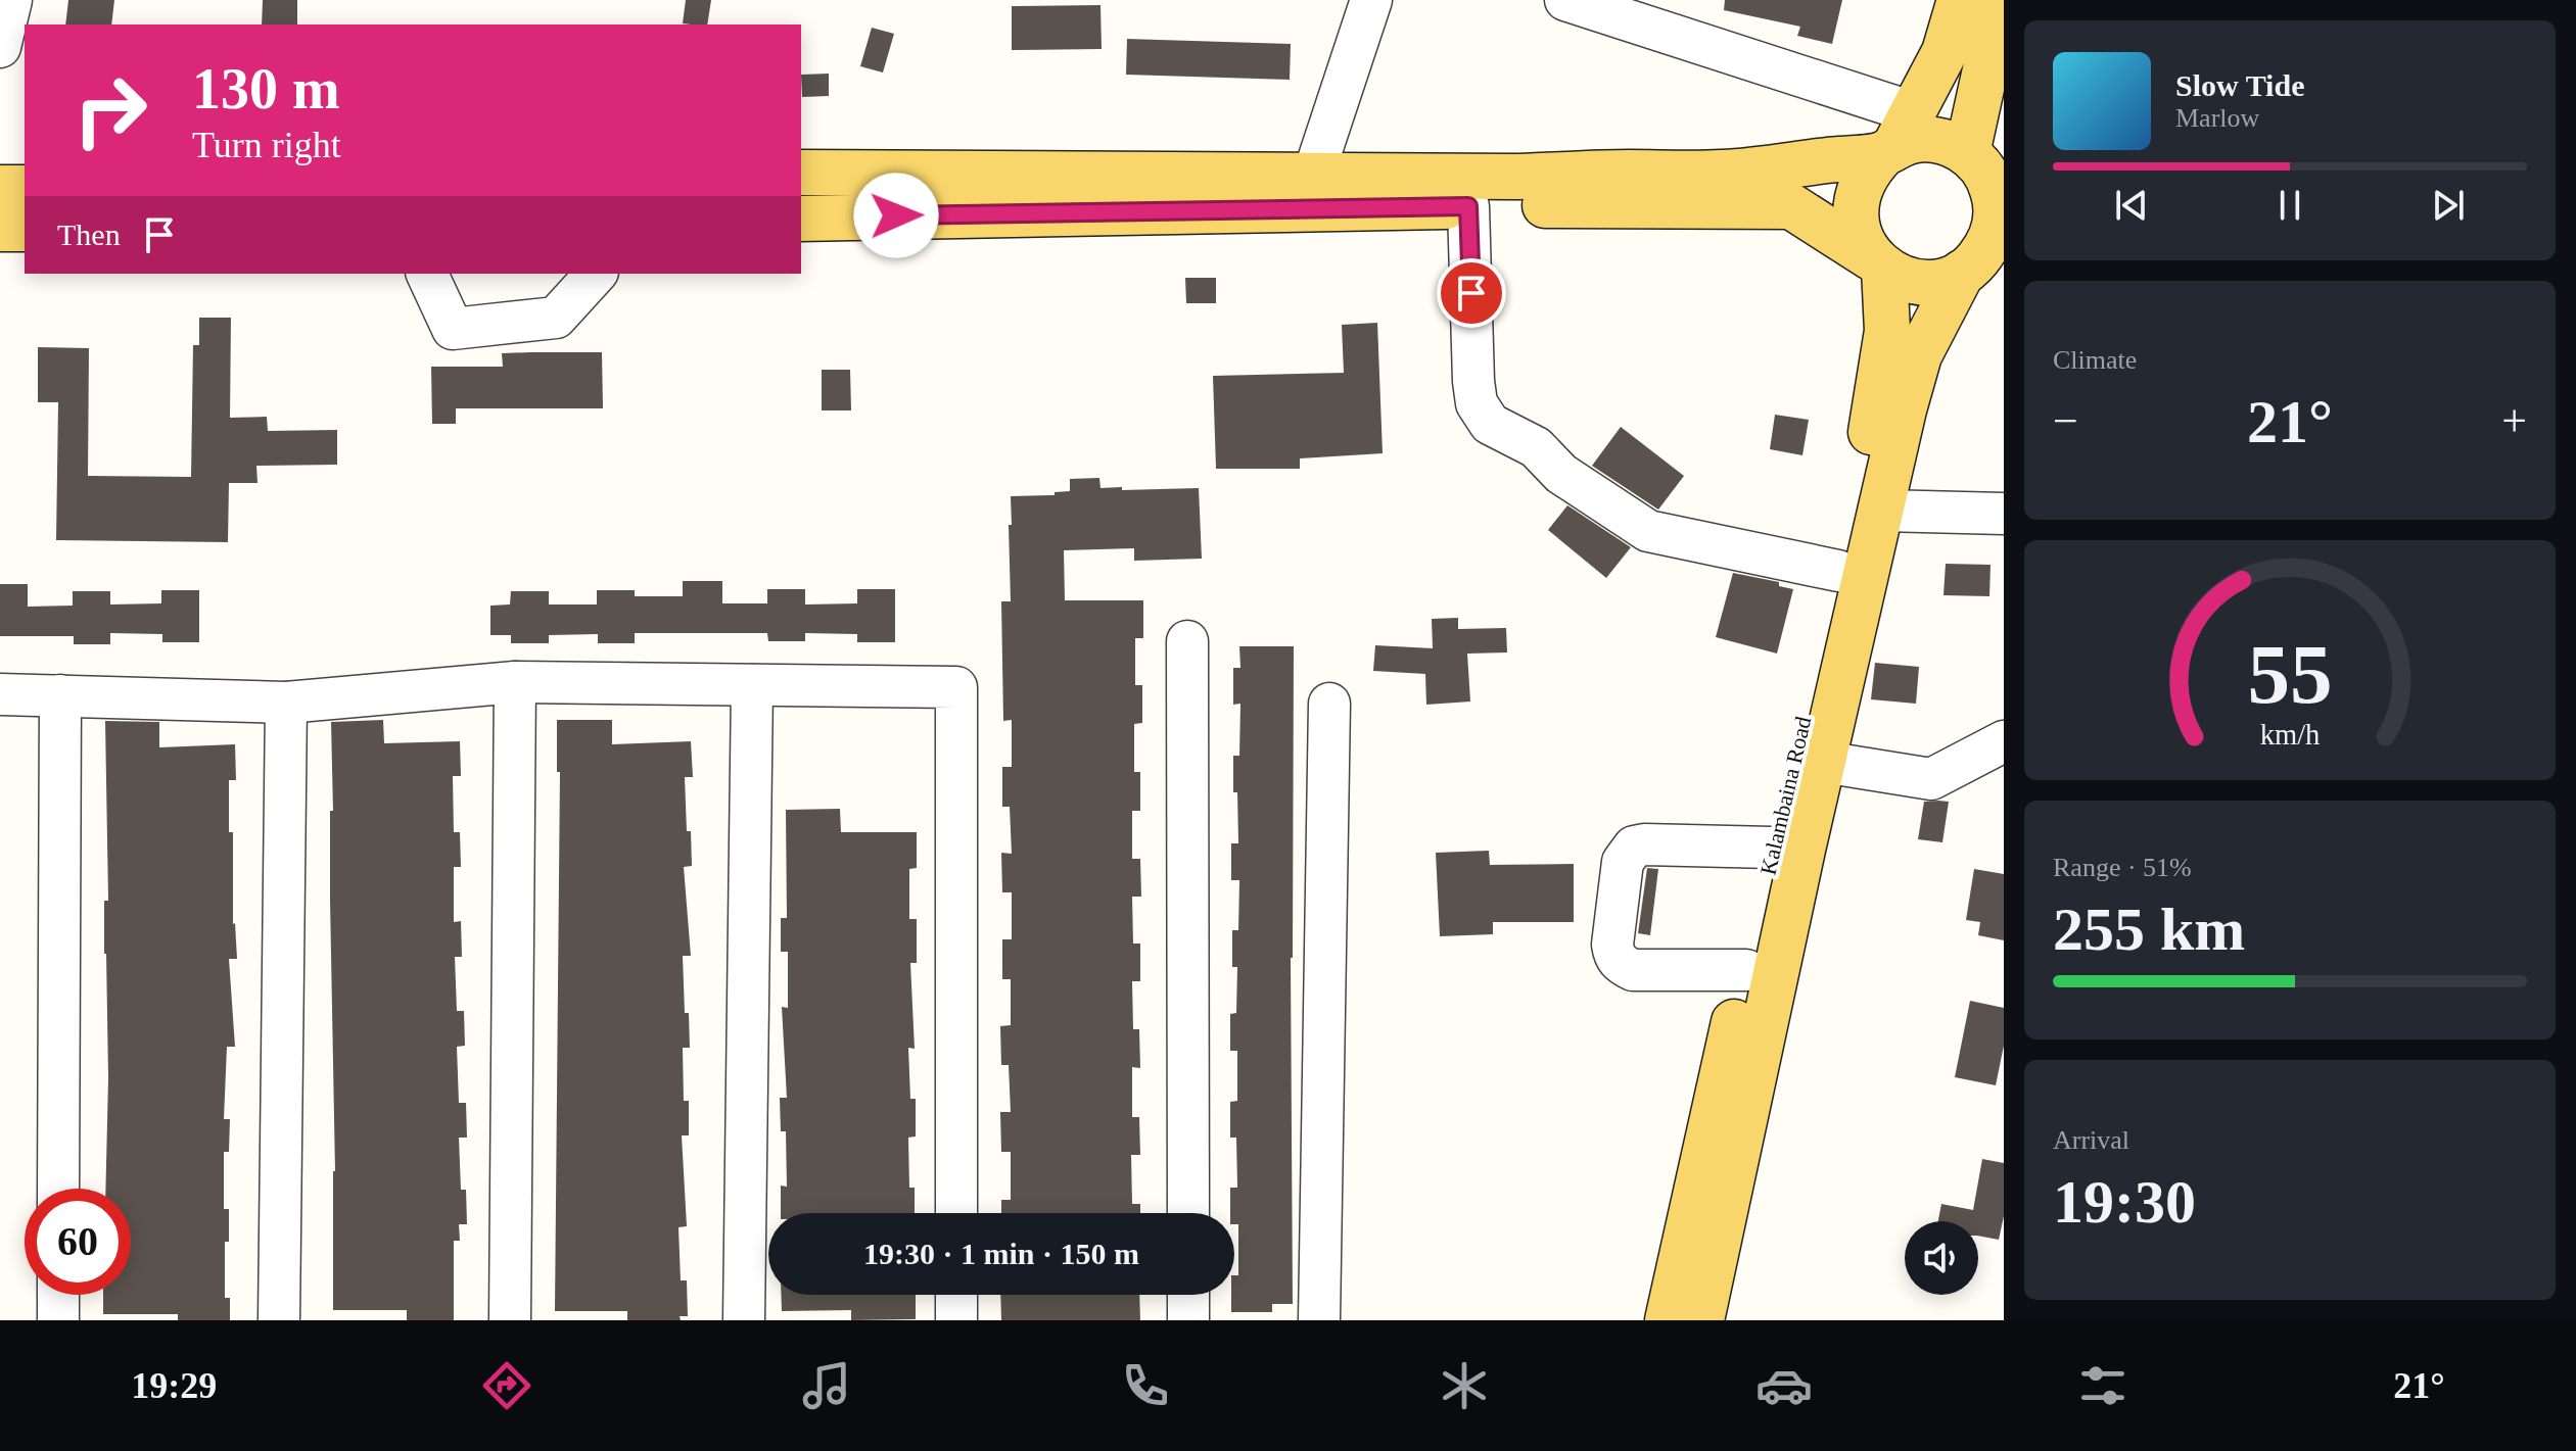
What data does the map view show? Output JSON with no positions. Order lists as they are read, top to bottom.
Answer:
{
  "streets": {
    "main road": ["Kalambaina Road"]
  },
  "page": {
    "turn": ["130 m", "Turn right"],
    "song": ["Slow Tide", "Marlow"],
    "then": "Then",
    "tile": [
      "Climate",
      ["Range · 51%", "255 km"],
      ["Arrival", "19:30"]
    ],
    "heat": ["−", "21°", "+"],
    "limit": "60",
    "trip": "19:30 · 1 min · 150 m",
    "tabs": ["19:29", "21°"],
    "gauge": ["55", "km/h"]
  }
}
